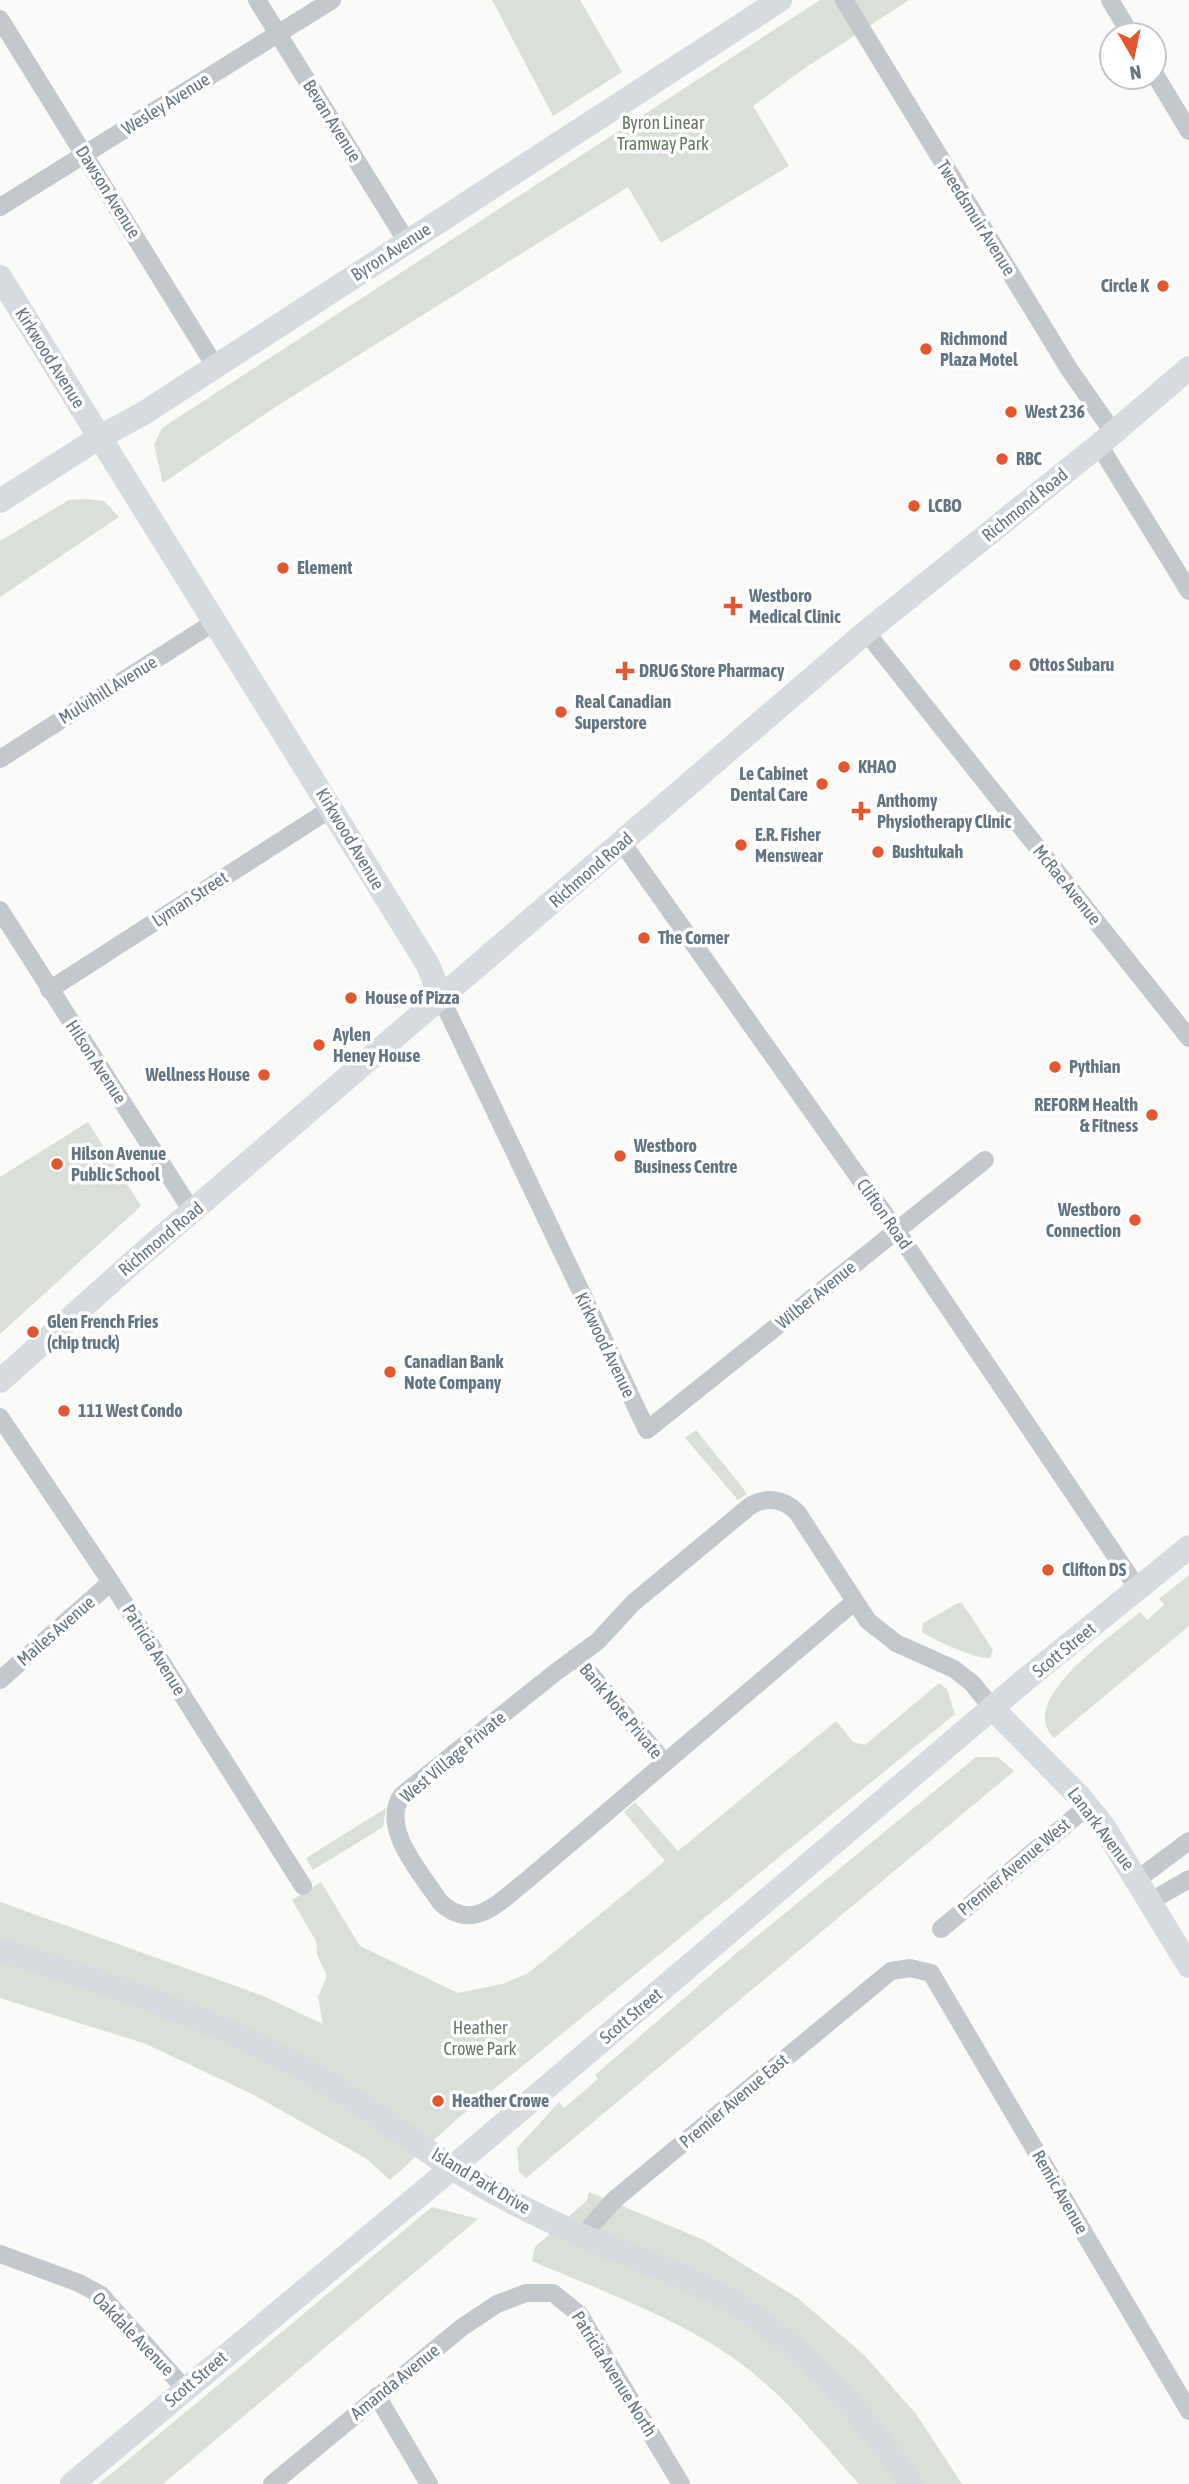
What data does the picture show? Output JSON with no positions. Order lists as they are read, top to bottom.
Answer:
{
  "streets": {
    "main road": [
      "Byron Avenue",
      "Kirkwood Avenue",
      "Richmond Road",
      "Scott Street",
      "Lanark Avenue",
      "Island Park Drive"
    ],
    "street": [
      "Wesley Avenue",
      "Bevan Avenue",
      "Dawson Avenue",
      "Tweedsmuir Avenue",
      "Mulvihill Avenue",
      "McRae Avenue",
      "Lyman Street",
      "Hilson Avenue",
      "Clifton Road",
      "Wilber Avenue",
      "Mailes Avenue",
      "Patricia Avenue",
      "Bank Note Private",
      "West Village Private",
      "Premier Avenue West",
      "Premier Avenue East",
      "Remic Avenue",
      "Oakdale Avenue",
      "Patricia Avenue North",
      "Amanda Avenue"
    ]
  },
  "crossings": [
    ["Wesley Avenue", "Bevan Avenue"],
    ["Wesley Avenue", "Dawson Avenue"],
    ["Bevan Avenue", "Byron Avenue"],
    ["Dawson Avenue", "Byron Avenue"],
    ["Tweedsmuir Avenue", "Richmond Road"],
    ["Byron Avenue", "Kirkwood Avenue"],
    ["Kirkwood Avenue", "Richmond Road"],
    ["Kirkwood Avenue", "Mulvihill Avenue"],
    ["Kirkwood Avenue", "Lyman Street"],
    ["Kirkwood Avenue", "Wilber Avenue"],
    ["Richmond Road", "McRae Avenue"],
    ["Richmond Road", "Hilson Avenue"],
    ["Richmond Road", "Clifton Road"],
    ["Lyman Street", "Hilson Avenue"],
    ["Clifton Road", "Wilber Avenue"],
    ["Clifton Road", "Scott Street"],
    ["Mailes Avenue", "Patricia Avenue"],
    ["Scott Street", "West Village Private"],
    ["Scott Street", "Lanark Avenue"],
    ["Scott Street", "Island Park Drive"],
    ["Scott Street", "Oakdale Avenue"],
    ["Bank Note Private", "West Village Private"],
    ["West Village Private", "Lanark Avenue"],
    ["Lanark Avenue", "Premier Avenue West"],
    ["Premier Avenue East", "Island Park Drive"],
    ["Premier Avenue East", "Remic Avenue"],
    ["Patricia Avenue North", "Amanda Avenue"]
  ],
  "parks": ["Byron Linear Tramway Park", "Heather Crowe Park"],
  "places": {
    "other": [
      "Circle K",
      "Richmond Plaza Motel",
      "West 236",
      "RBC",
      "LCBO",
      "Element",
      "Ottos Subaru",
      "Real Canadian Superstore",
      "KHAO",
      "Le Cabinet Dental Care",
      "E.R. Fisher Menswear",
      "Bushtukah",
      "The Corner",
      "House of Pizza",
      "Aylen Heney House",
      "Pythian",
      "Wellness House",
      "REFORM Health & Fitness",
      "Westboro Business Centre",
      "Hilson Avenue Public School",
      "Westboro Connection",
      "Glen French Fries (chip truck)",
      "Canadian Bank Note Company",
      "111 West Condo",
      "Clifton DS",
      "Heather Crowe"
    ],
    "health": ["Westboro Medical Clinic", "DRUG Store Pharmacy", "Anthomy Physiotherapy Clinic"]
  },
  "north": "bottom"
}
